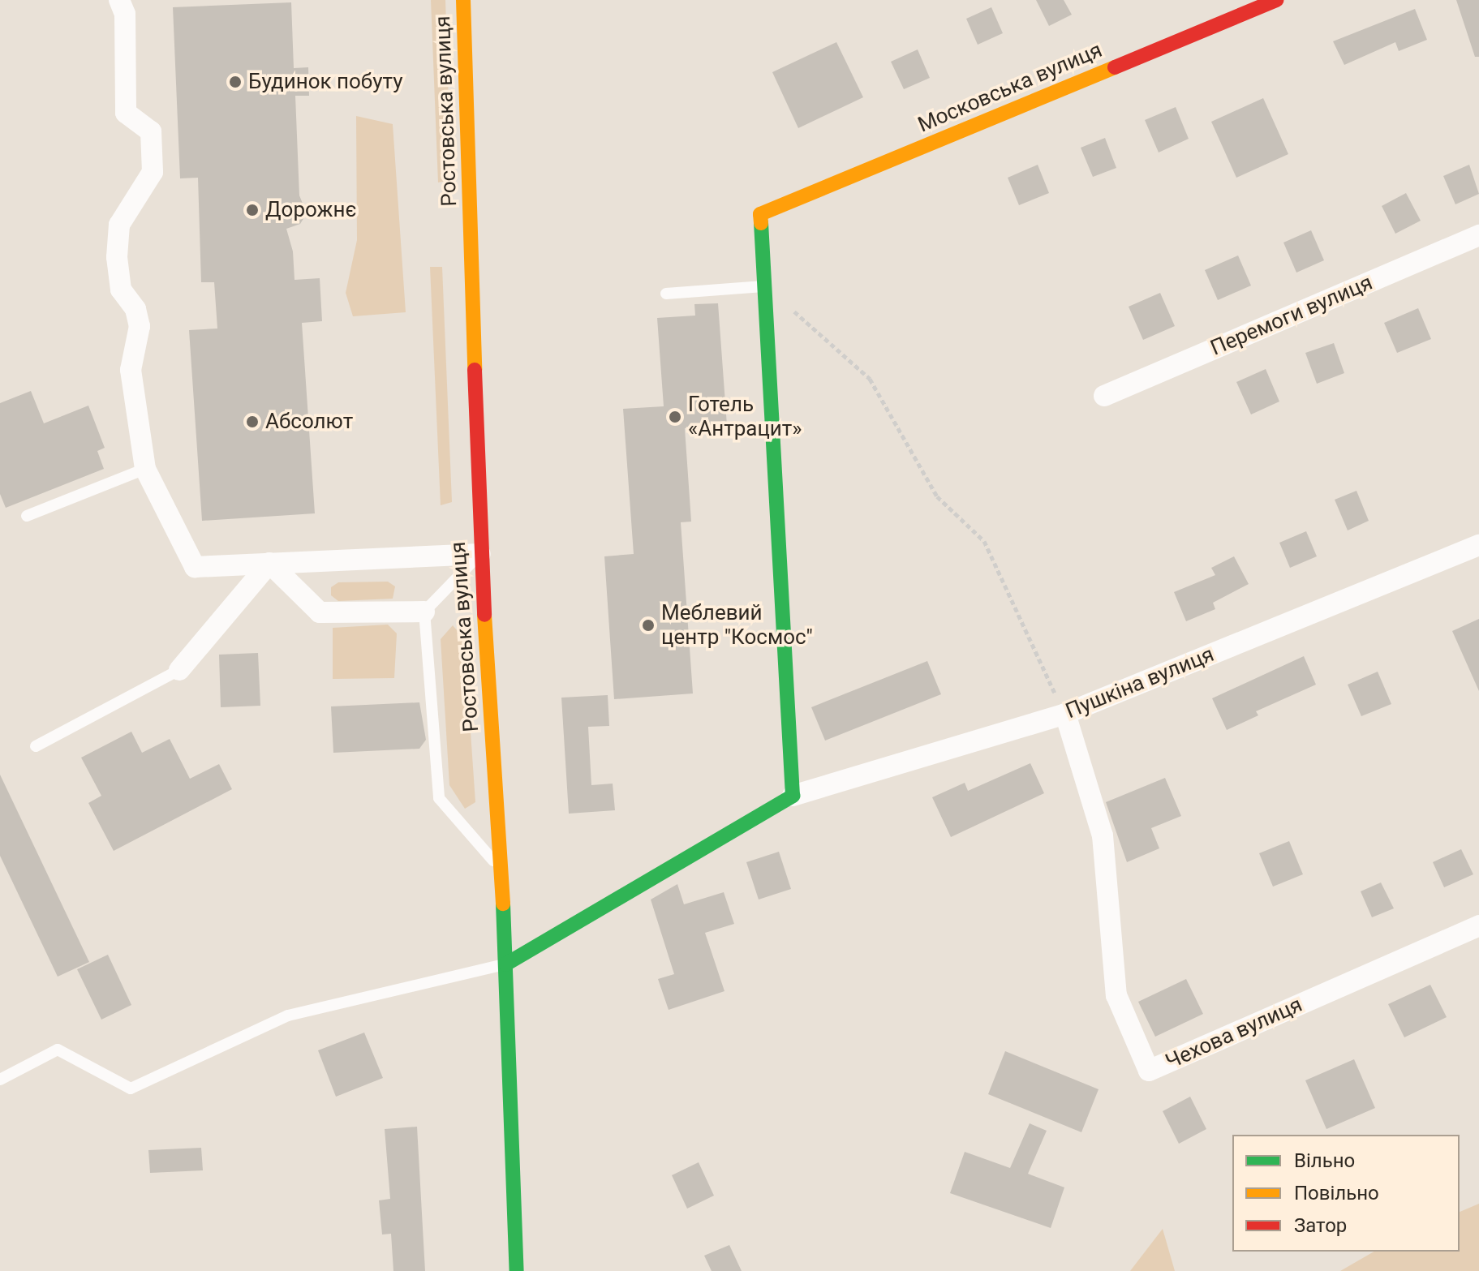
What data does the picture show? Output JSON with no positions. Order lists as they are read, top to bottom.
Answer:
{
  "streets": {
    "main road": ["Московська вулиця", "Ростовська вулиця"],
    "street": ["Перемоги вулиця", "Пушкіна вулиця", "Чехова вулиця"]
  },
  "crossings": [
    ["Пушкіна вулиця", "Чехова вулиця"]
  ],
  "places": [
    "Будинок побуту",
    "Дорожнє",
    "Готель «Антрацит»",
    "Абсолют",
    "Меблевий центр \"Космос\""
  ],
  "legend": ["Вільно", "Повільно", "Затор"]
}
